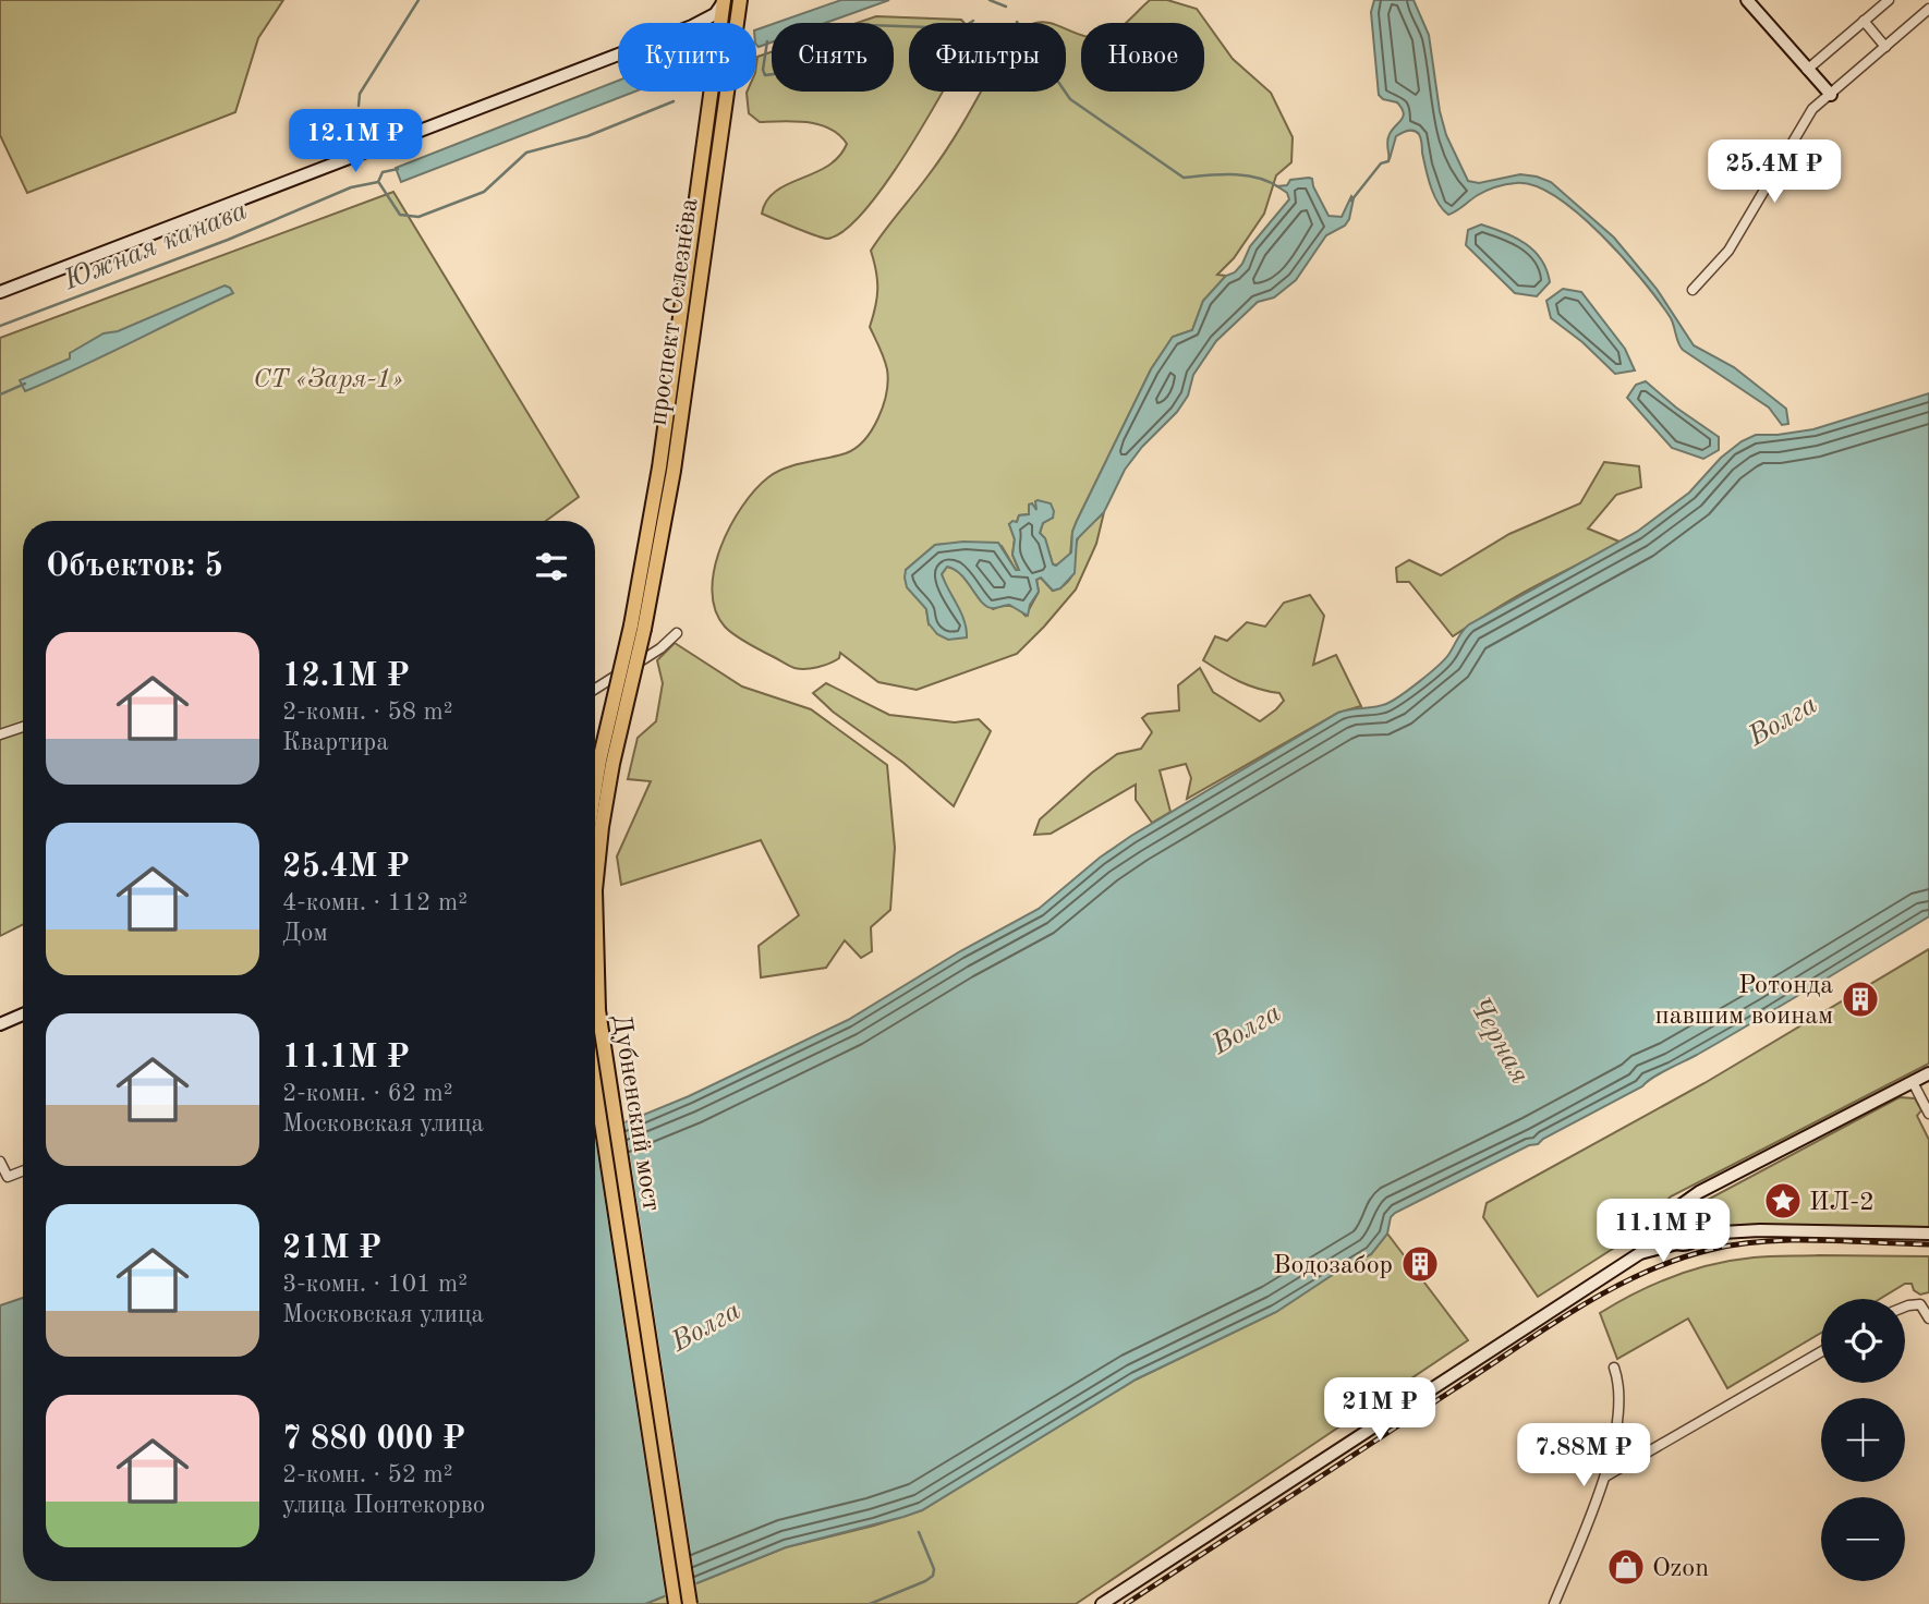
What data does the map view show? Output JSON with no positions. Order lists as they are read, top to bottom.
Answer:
{
  "streets": {
    "main road": ["проспект Селезнёва", "Дубненский мост"]
  },
  "crossings": [
    ["проспект Селезнёва", "Дубненский мост"]
  ],
  "water": ["Южная канава", "Волга", "Черная"],
  "parks": ["СТ «Заря-1»"],
  "places": {
    "building": ["Ротонда павшим воинам", "Водозабор"],
    "place": ["ИЛ-2"],
    "shop": ["Ozon"]
  },
  "page": {
    "chip": [
      "Купить",
      "Снять",
      "Фильтры",
      "Новое"
    ],
    "price": [
      "12.1M ₽",
      "25.4M ₽",
      "11.1M ₽",
      "21M ₽",
      "7.88M ₽"
    ],
    "heading": "Объектов: 5",
    "list": [
      {
        "name": "12.1M ₽",
        "note": "2-комн. · 58 m² · Квартира"
      },
      {
        "name": "25.4M ₽",
        "note": "4-комн. · 112 m² · Дом"
      },
      {
        "name": "11.1M ₽",
        "note": "2-комн. · 62 m² · Московская улица"
      },
      {
        "name": "21M ₽",
        "note": "3-комн. · 101 m² · Московская улица"
      },
      {
        "name": "7 880 000 ₽",
        "note": "2-комн. · 52 m² · улица Понтекорво"
      }
    ],
    "map_buttons": ["+", "−"]
  }
}
